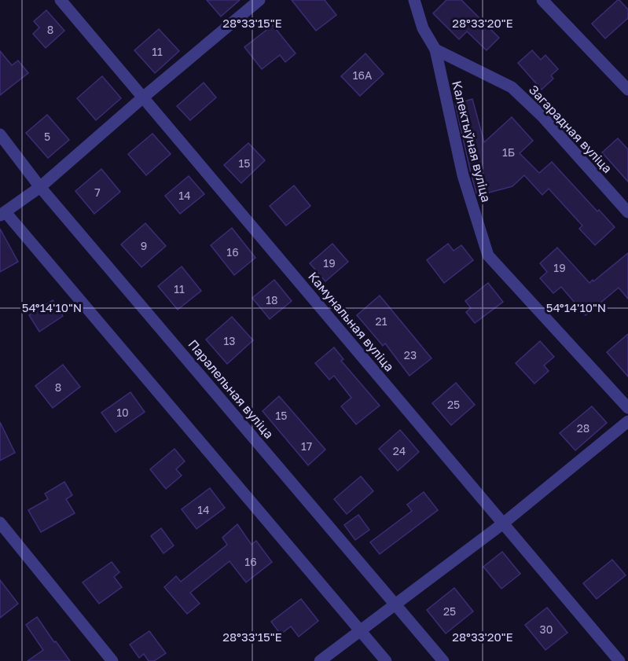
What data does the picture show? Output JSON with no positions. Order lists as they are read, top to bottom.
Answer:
{
  "streets": {
    "street": [
      "Загарадная вуліца",
      "Калектыўная вуліца",
      "Камунальная вуліца",
      "Паралельная вуліца"
    ]
  },
  "crossings": [
    ["Загарадная вуліца", "Калектыўная вуліца"]
  ],
  "house_numbers": [
    "8",
    "11",
    "16А",
    "5",
    "1Б",
    "15",
    "7",
    "14",
    "9",
    "16",
    "19",
    "19",
    "11",
    "18",
    "21",
    "13",
    "23",
    "8",
    "25",
    "10",
    "15",
    "28",
    "17",
    "24",
    "14",
    "16",
    "25",
    "30"
  ],
  "coordinates": ["28°33'15\"E", "28°33'20\"E", "54°14'10\"N"]
}
